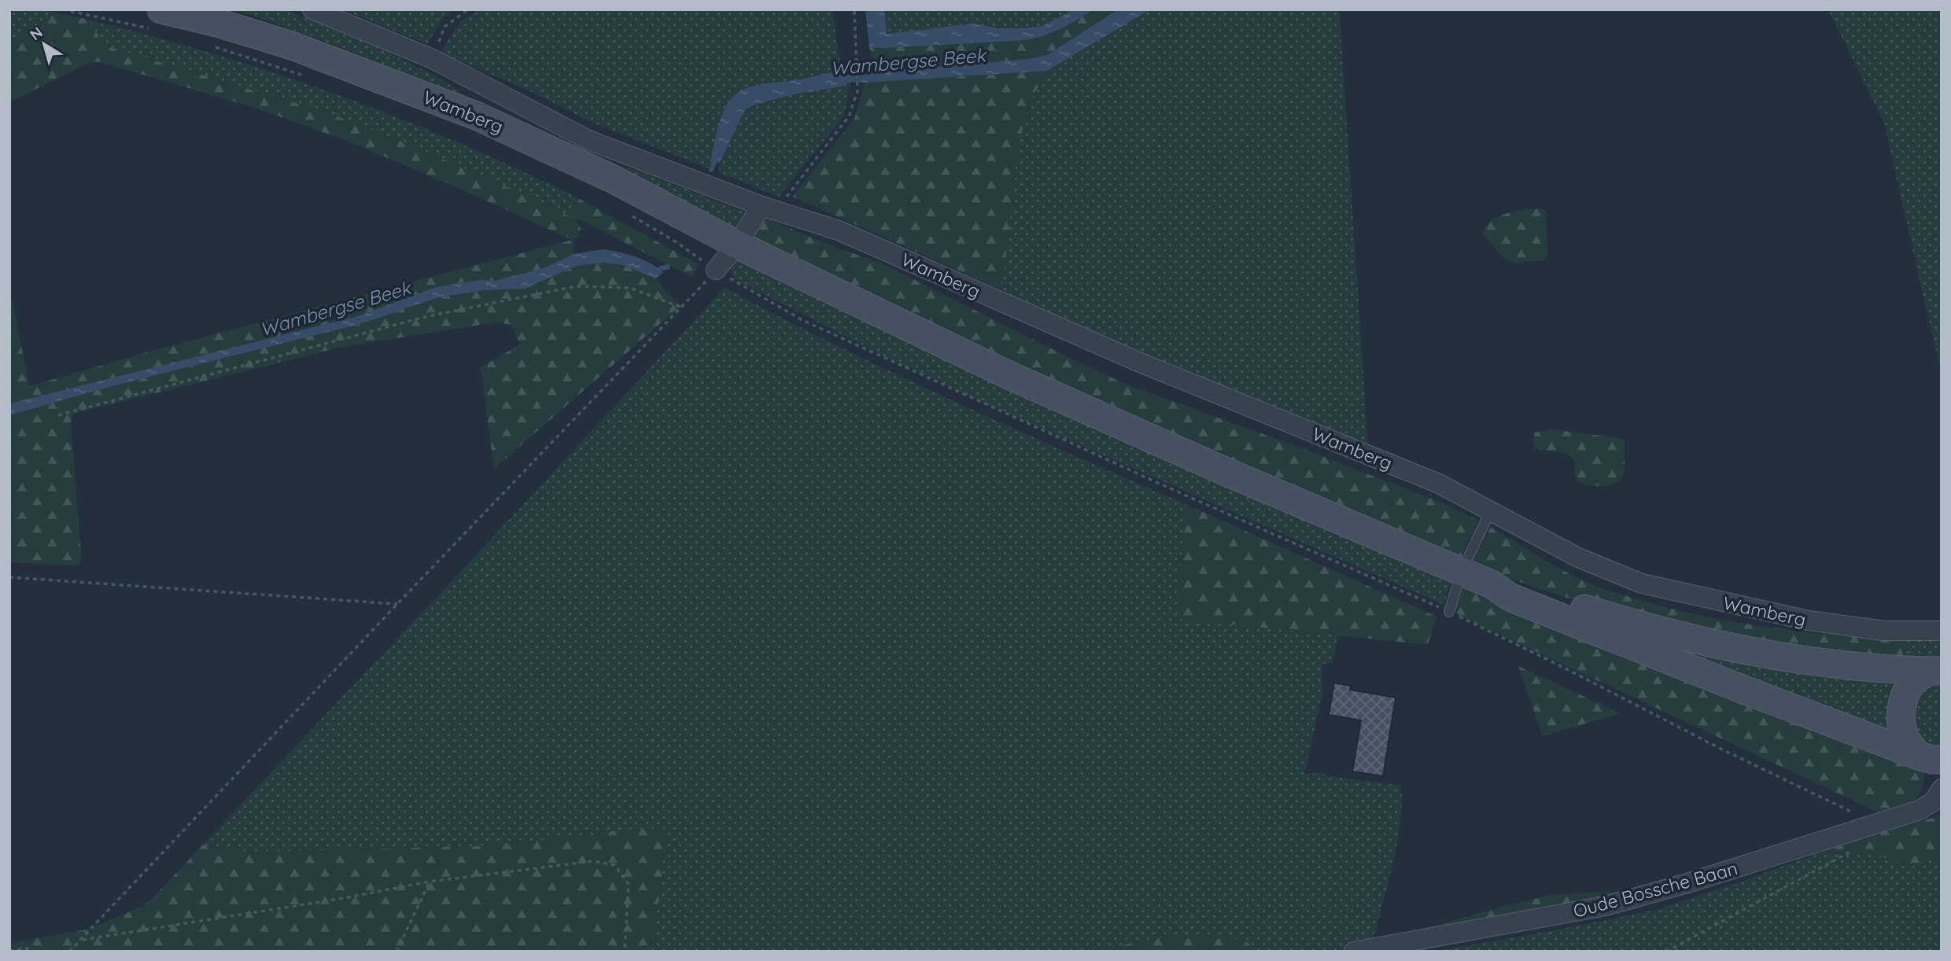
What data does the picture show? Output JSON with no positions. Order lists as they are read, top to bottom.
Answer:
{
  "streets": {
    "main road": ["Wamberg"],
    "street": ["Oude Bossche Baan"]
  },
  "water": ["Wambergse Beek"],
  "north": "top left"
}
